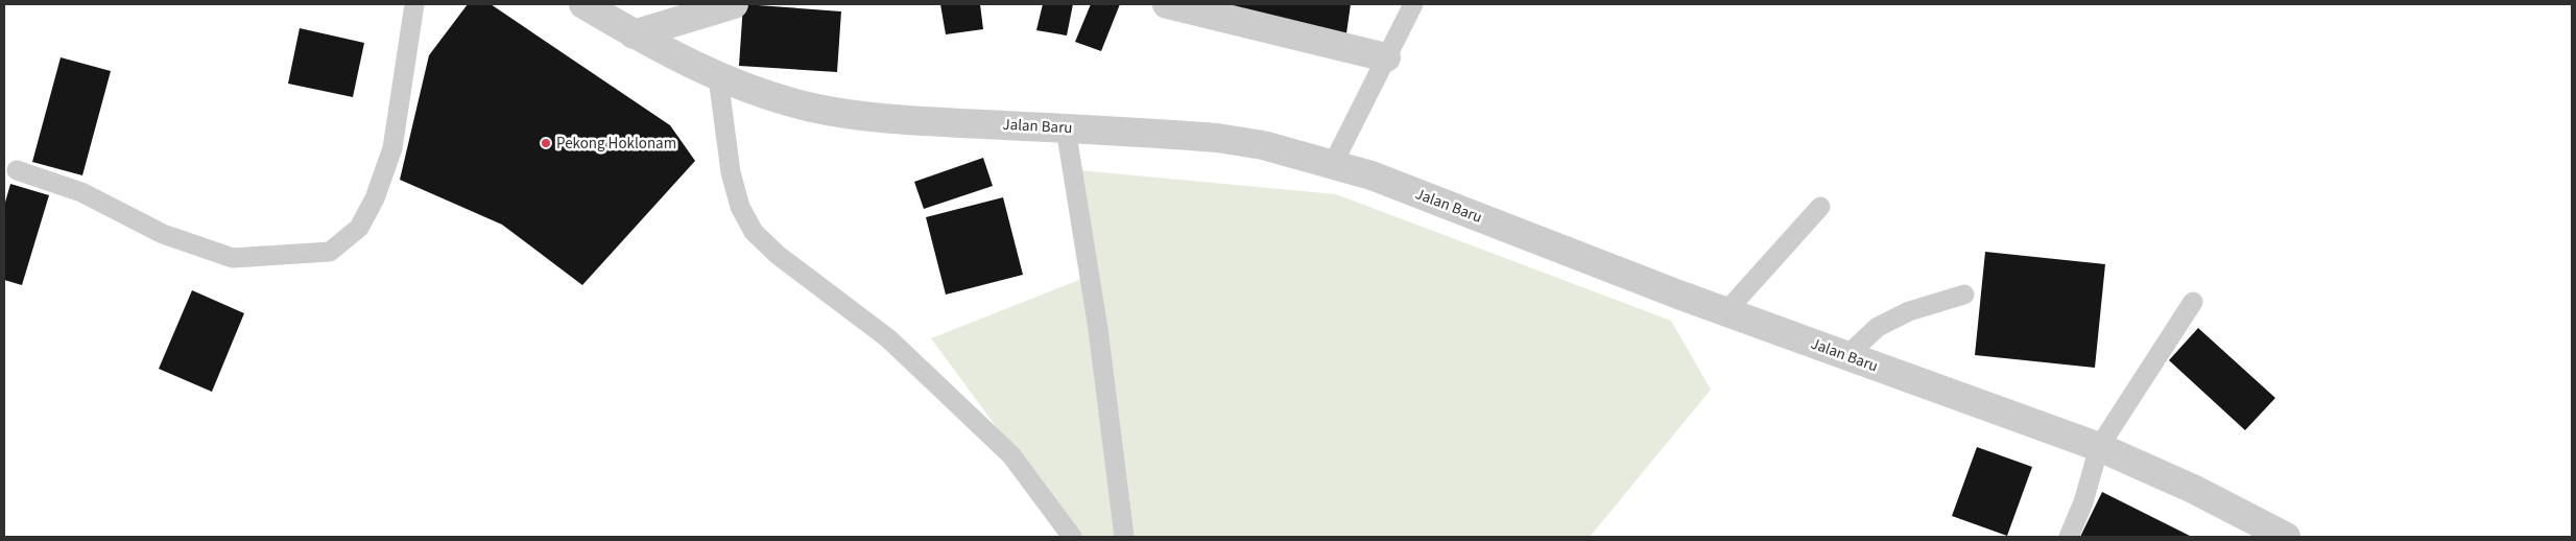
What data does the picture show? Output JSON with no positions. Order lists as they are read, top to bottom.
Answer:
{
  "streets": {
    "street": ["Jalan Baru"]
  },
  "places": ["Pekong Hoklonam"]
}
